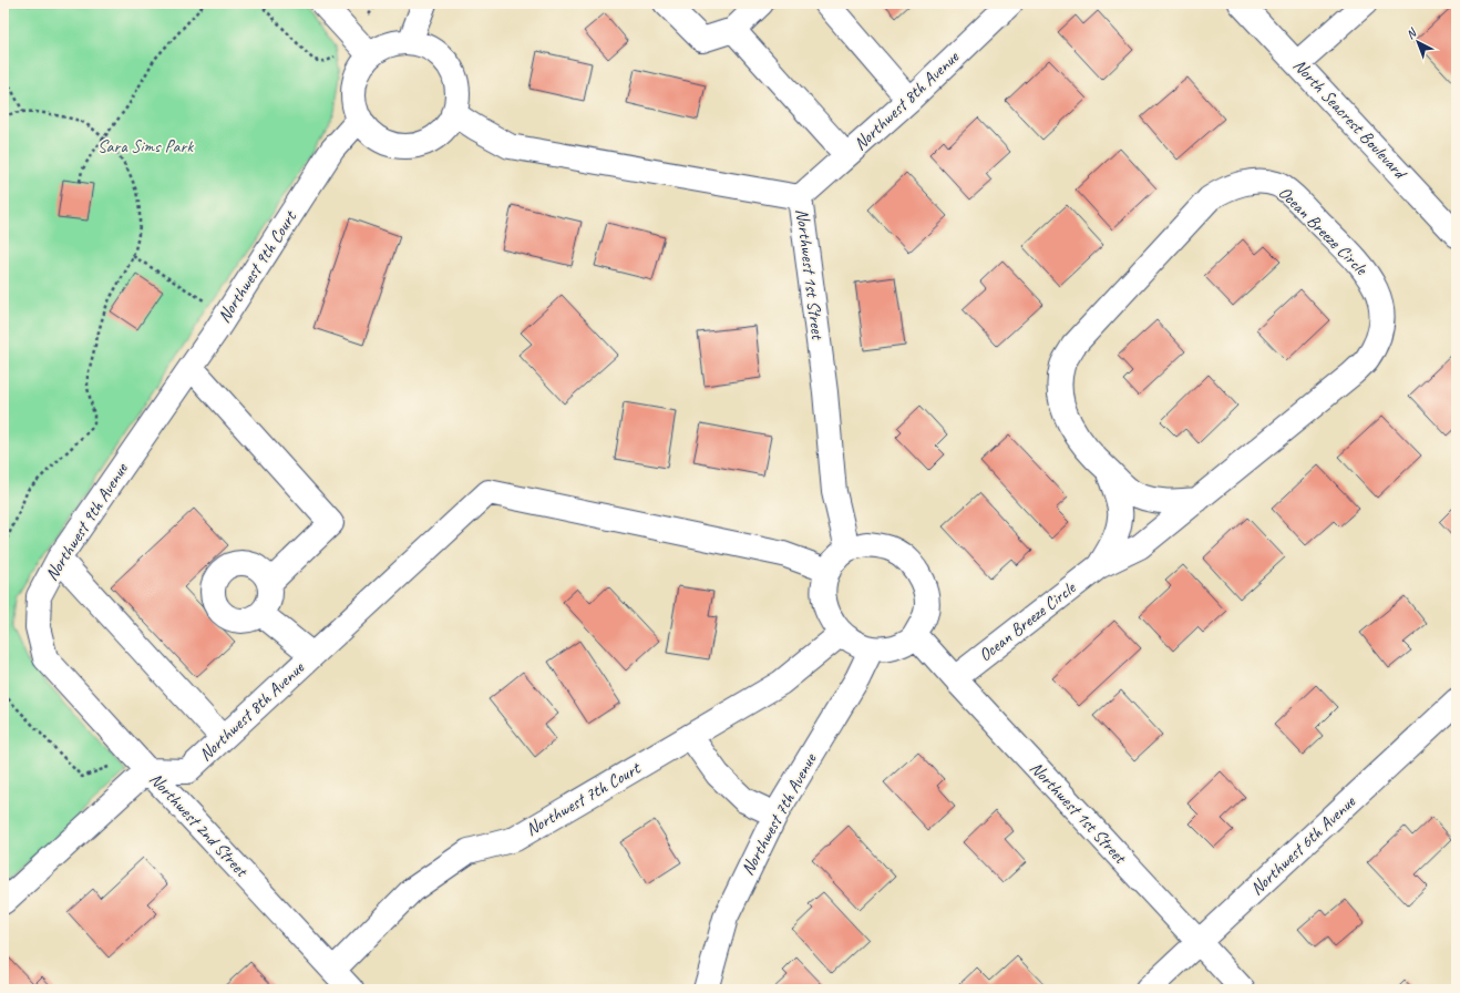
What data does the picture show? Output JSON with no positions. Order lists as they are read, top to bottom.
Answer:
{
  "streets": {
    "street": [
      "Northwest 8th Avenue",
      "North Seacrest Boulevard",
      "Ocean Breeze Circle",
      "Northwest 9th Court",
      "Northwest 1st Street",
      "Northwest 9th Avenue",
      "Northwest 7th Court",
      "Northwest 7th Avenue",
      "Northwest 2nd Street",
      "Northwest 6th Avenue"
    ]
  },
  "crossings": [
    ["Northwest 8th Avenue", "Northwest 1st Street"],
    ["Northwest 8th Avenue", "Northwest 7th Court"],
    ["Northwest 8th Avenue", "Northwest 7th Avenue"],
    ["Northwest 8th Avenue", "Northwest 2nd Street"],
    ["Ocean Breeze Circle", "Northwest 1st Street"],
    ["Northwest 9th Court", "Northwest 1st Street"],
    ["Northwest 9th Court", "Northwest 9th Avenue"],
    ["Northwest 1st Street", "Northwest 7th Court"],
    ["Northwest 1st Street", "Northwest 7th Avenue"],
    ["Northwest 1st Street", "Northwest 6th Avenue"],
    ["Northwest 9th Avenue", "Northwest 2nd Street"],
    ["Northwest 7th Court", "Northwest 7th Avenue"],
    ["Northwest 7th Court", "Northwest 2nd Street"]
  ],
  "parks": ["Sara Sims Park"],
  "north": "top left"
}
